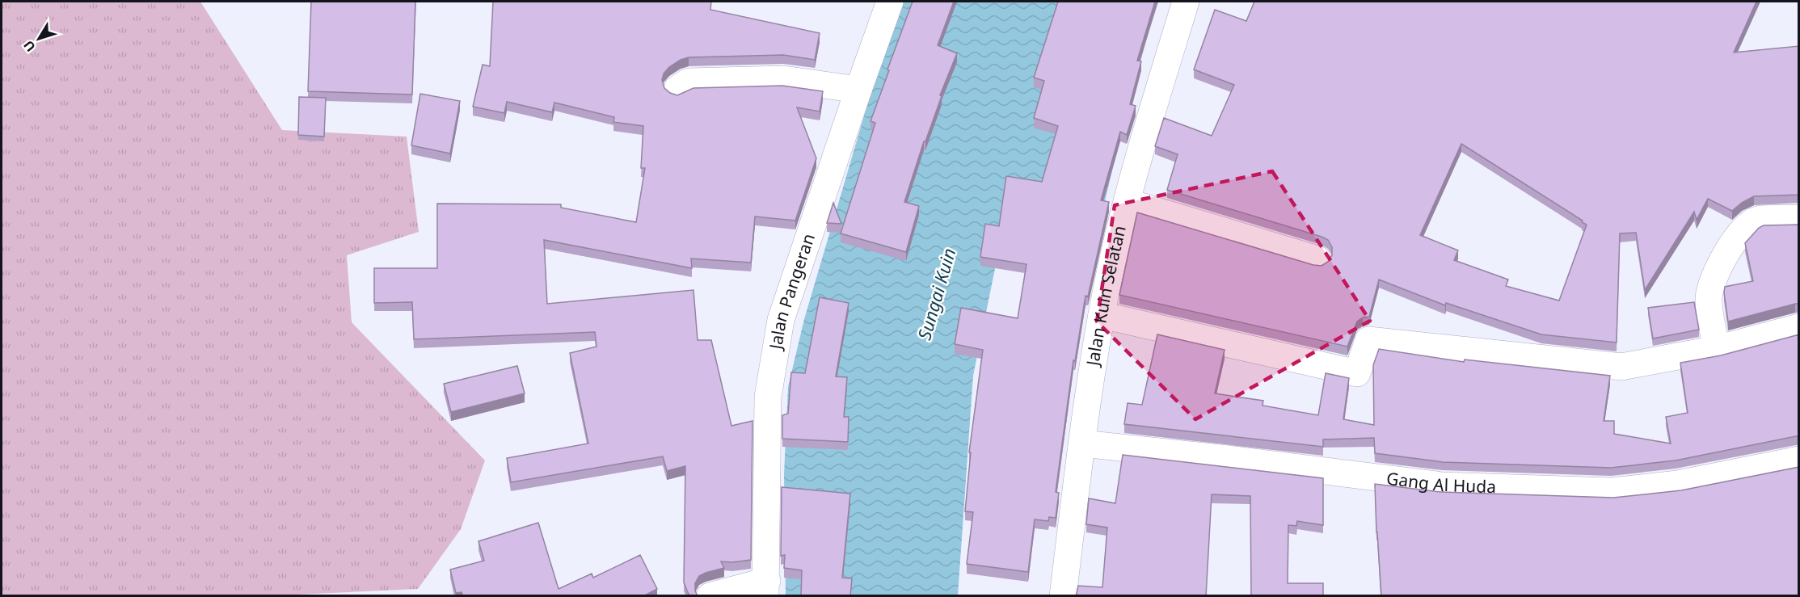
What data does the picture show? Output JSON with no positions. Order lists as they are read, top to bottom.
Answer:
{
  "streets": {
    "street": ["Jalan Pangeran", "Jalan Kuin Selatan", "Gang Al Huda"]
  },
  "crossings": [
    ["Jalan Kuin Selatan", "Gang Al Huda"]
  ],
  "water": ["Sungai Kuin"],
  "north": "bottom left"
}
